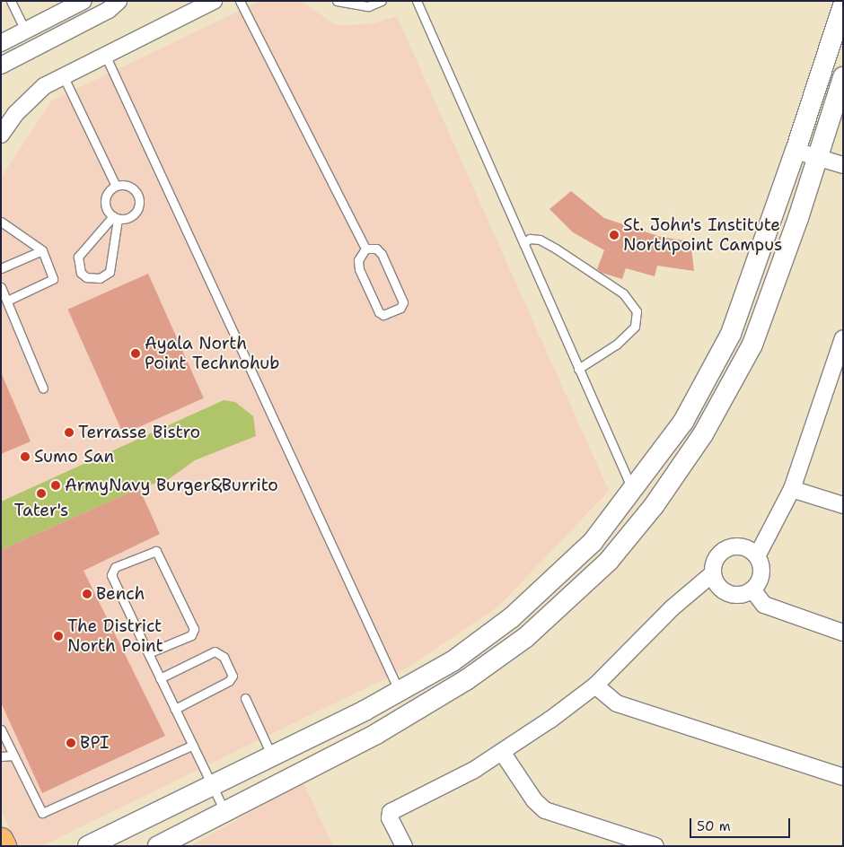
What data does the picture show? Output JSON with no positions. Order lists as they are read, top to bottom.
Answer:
{
  "places": [
    "St. John's Institute Northpoint Campus",
    "Ayala North Point Technohub",
    "Terrasse Bistro",
    "Sumo San",
    "ArmyNavy Burger&Burrito",
    "Tater's",
    "Bench",
    "The District North Point",
    "BPI"
  ],
  "scale_bar": "50 m"
}
